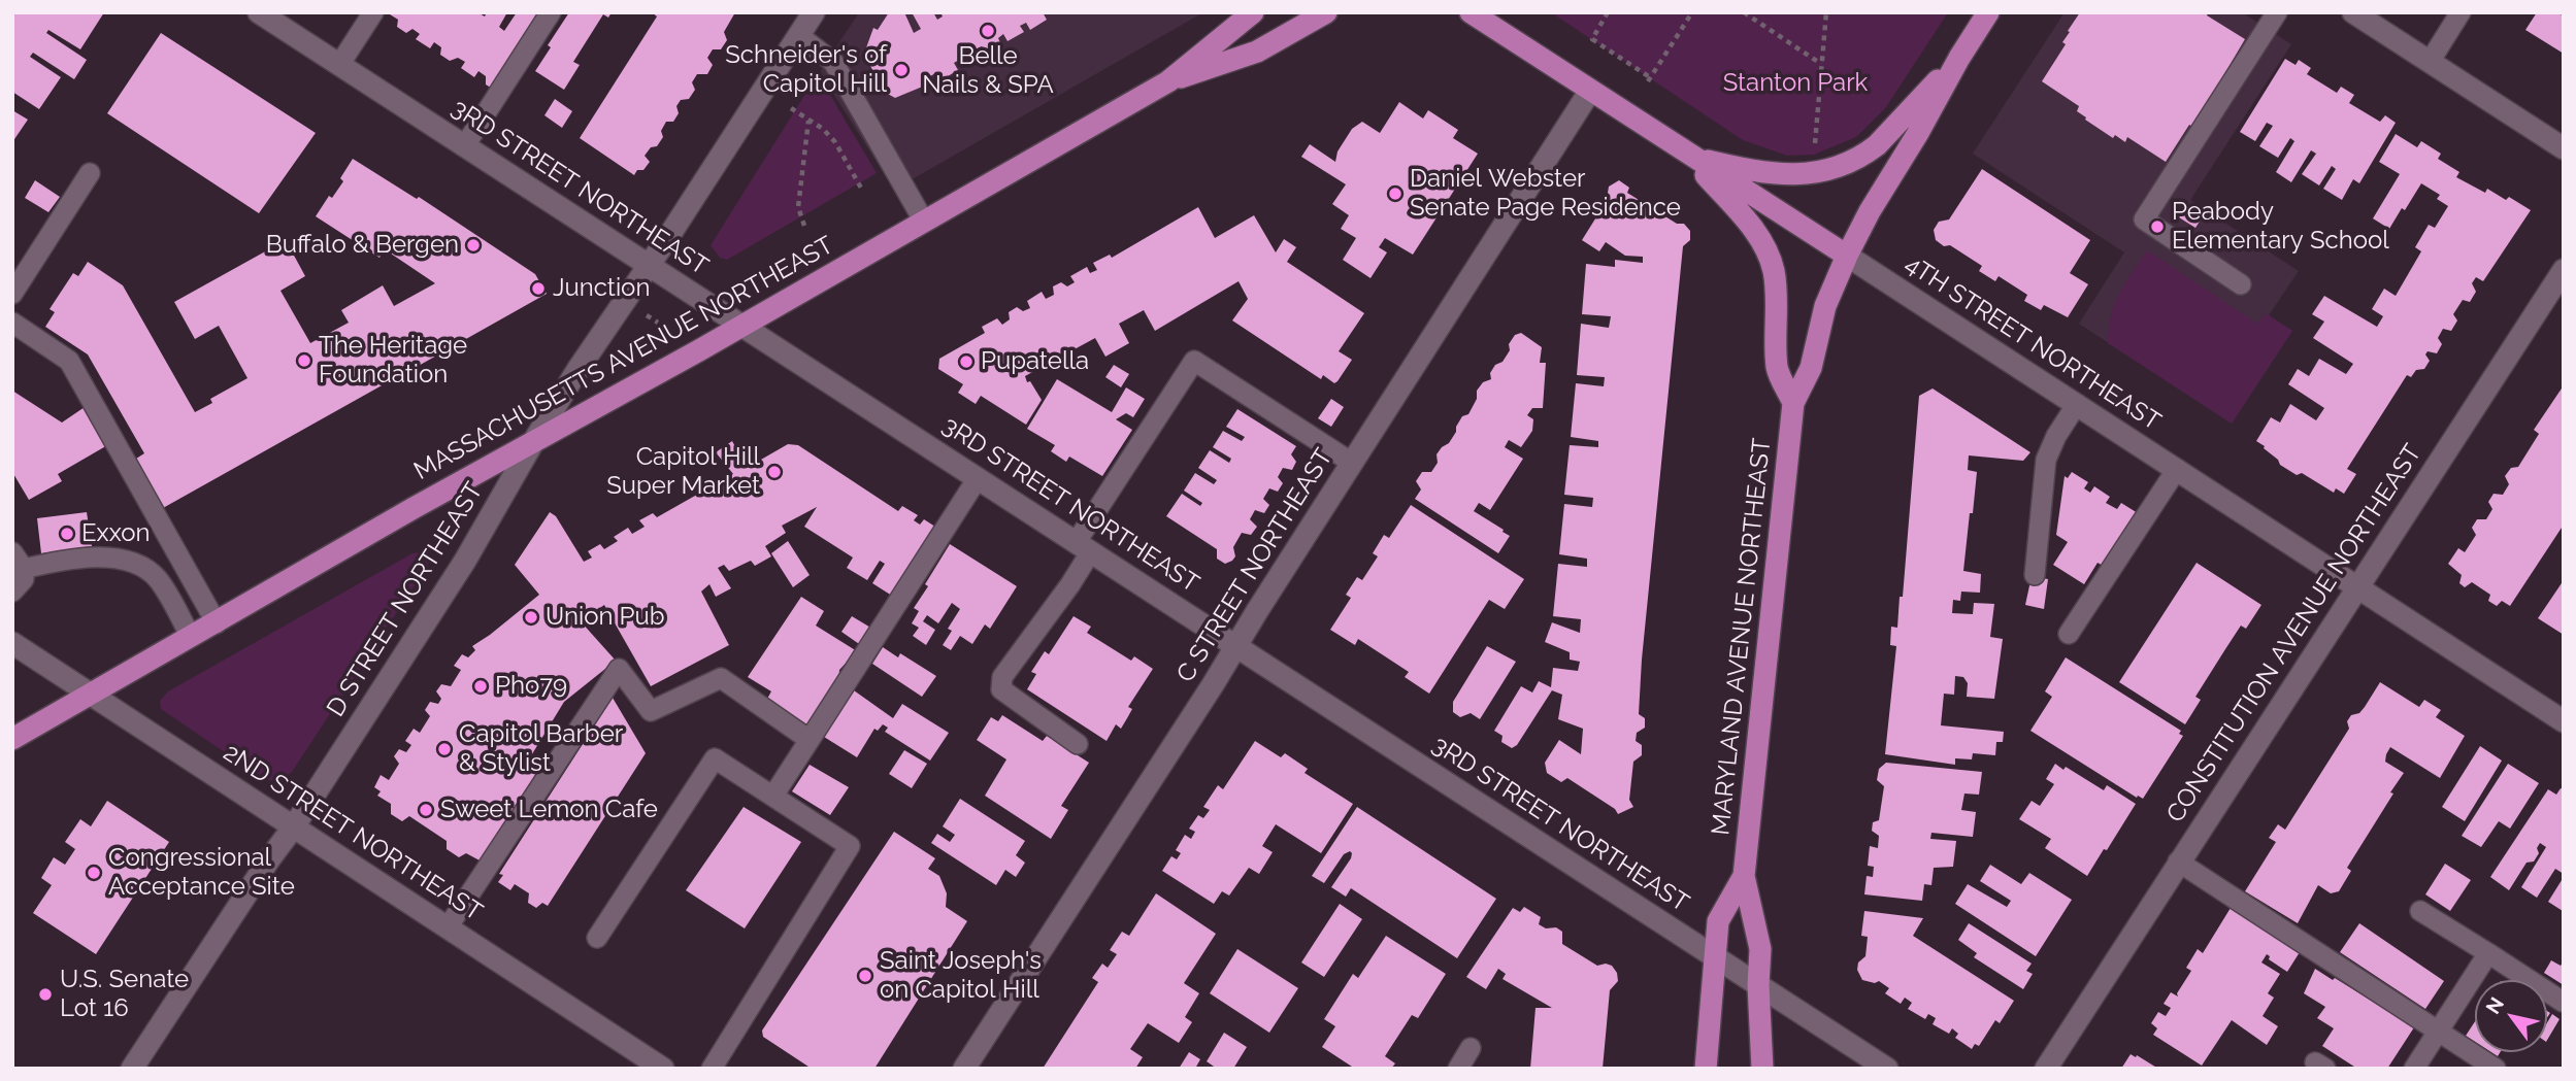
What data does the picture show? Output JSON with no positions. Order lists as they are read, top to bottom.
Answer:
{
  "streets": {
    "main road": ["4TH STREET NORTHEAST", "MASSACHUSETTS AVENUE NORTHEAST", "MARYLAND AVENUE NORTHEAST"],
    "street": [
      "3RD STREET NORTHEAST",
      "C STREET NORTHEAST",
      "D STREET NORTHEAST",
      "CONSTITUTION AVENUE NORTHEAST",
      "2ND STREET NORTHEAST"
    ]
  },
  "crossings": [
    ["3RD STREET NORTHEAST", "MASSACHUSETTS AVENUE NORTHEAST"],
    ["3RD STREET NORTHEAST", "C STREET NORTHEAST"],
    ["3RD STREET NORTHEAST", "D STREET NORTHEAST"],
    ["3RD STREET NORTHEAST", "MARYLAND AVENUE NORTHEAST"],
    ["4TH STREET NORTHEAST", "C STREET NORTHEAST"],
    ["4TH STREET NORTHEAST", "CONSTITUTION AVENUE NORTHEAST"],
    ["4TH STREET NORTHEAST", "MARYLAND AVENUE NORTHEAST"],
    ["MASSACHUSETTS AVENUE NORTHEAST", "D STREET NORTHEAST"],
    ["MASSACHUSETTS AVENUE NORTHEAST", "2ND STREET NORTHEAST"],
    ["D STREET NORTHEAST", "2ND STREET NORTHEAST"]
  ],
  "parks": ["Stanton Park"],
  "places": [
    "Belle Nails & SPA",
    "Schneider's of Capitol Hill",
    "Daniel Webster Senate Page Residence",
    "Peabody Elementary School",
    "Buffalo & Bergen",
    "Junction",
    "The Heritage Foundation",
    "Pupatella",
    "Capitol Hill Super Market",
    "Exxon",
    "Union Pub",
    "Pho79",
    "Capitol Barber & Stylist",
    "Sweet Lemon Cafe",
    "Congressional Acceptance Site",
    "Saint Joseph's on Capitol Hill",
    "U.S. Senate Lot 16"
  ],
  "north": "top left"
}
